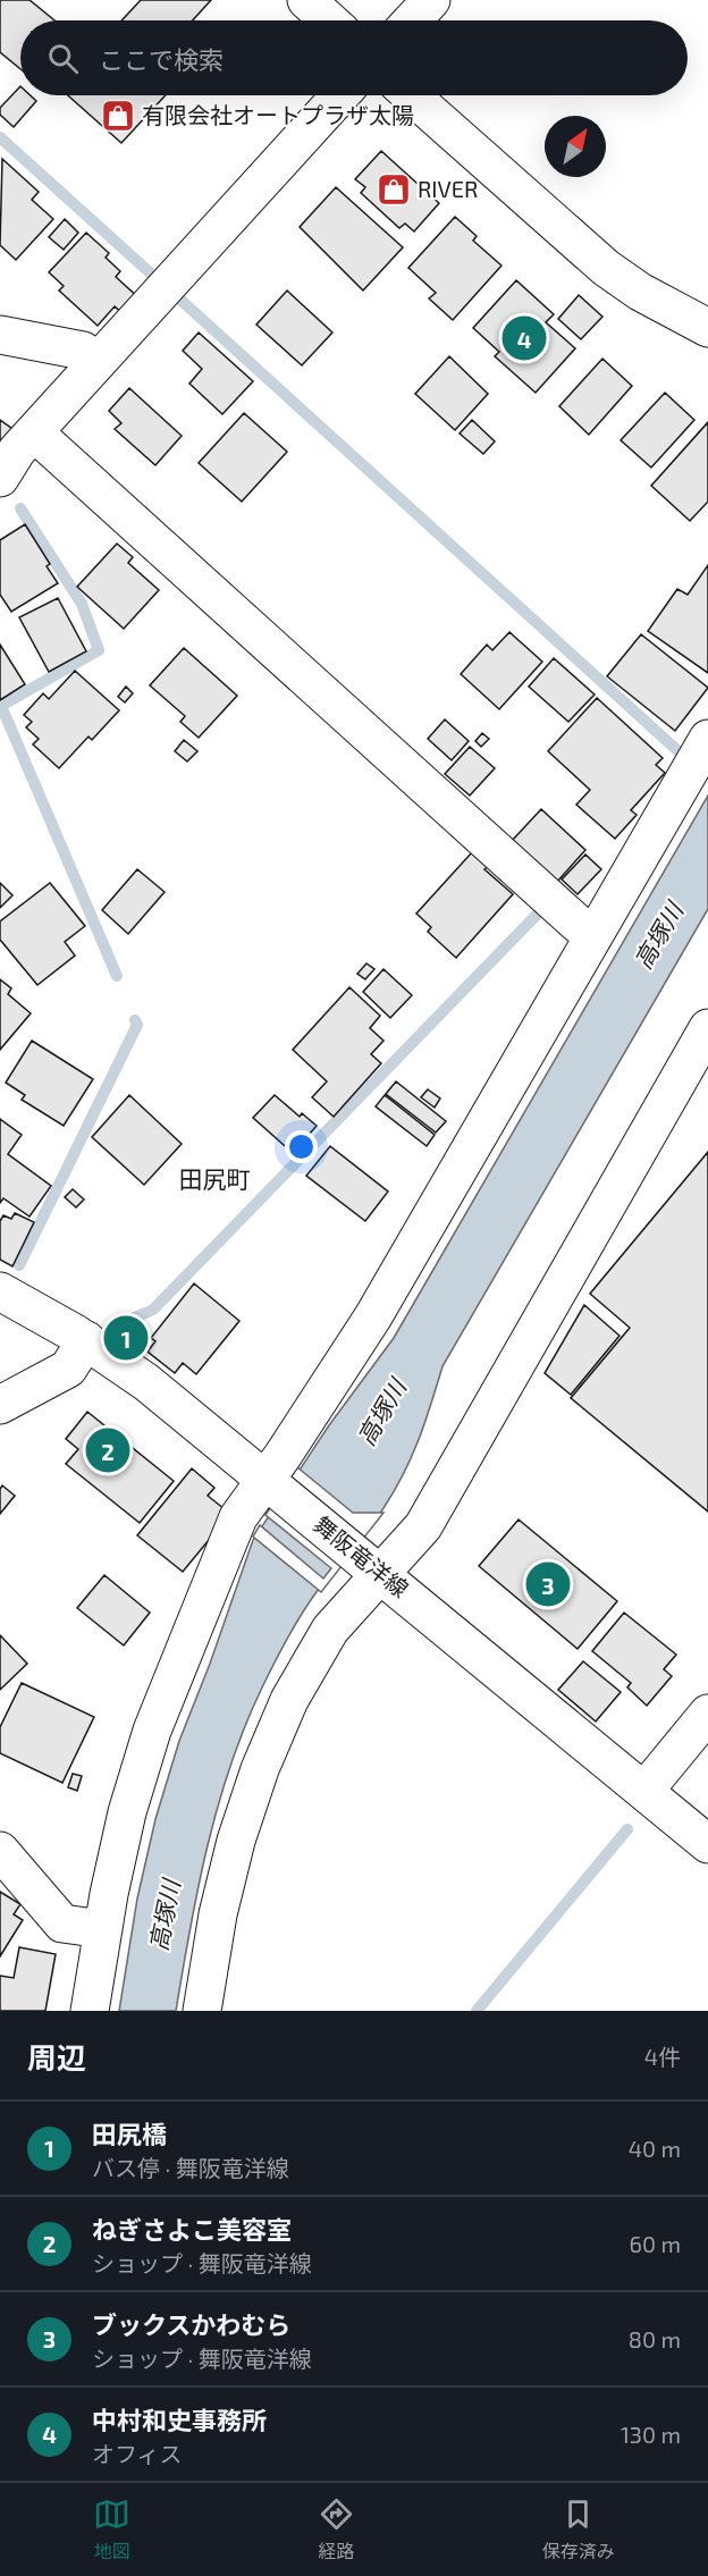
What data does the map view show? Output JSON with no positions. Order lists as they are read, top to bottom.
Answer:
{
  "streets": {
    "street": ["舞阪竜洋線"]
  },
  "districts": ["田尻町"],
  "water": ["高塚川"],
  "places": {
    "shop": ["有限会社オートプラザ太陽", "RIVER"]
  },
  "north": "top right",
  "page": {
    "search": "ここで検索",
    "pins": [
      "4",
      "1",
      "2",
      "3"
    ],
    "heading": ["周辺", "4件"],
    "list": [
      {
        "mark": "1",
        "name": "田尻橋",
        "note": "バス停 · 舞阪竜洋線",
        "value": "40 m"
      },
      {
        "mark": "2",
        "name": "ねぎさよこ美容室",
        "note": "ショップ · 舞阪竜洋線",
        "value": "60 m"
      },
      {
        "mark": "3",
        "name": "ブックスかわむら",
        "note": "ショップ · 舞阪竜洋線",
        "value": "80 m"
      },
      {
        "mark": "4",
        "name": "中村和史事務所",
        "note": "オフィス",
        "value": "130 m"
      }
    ],
    "nav": ["地図", "経路", "保存済み"]
  }
}
